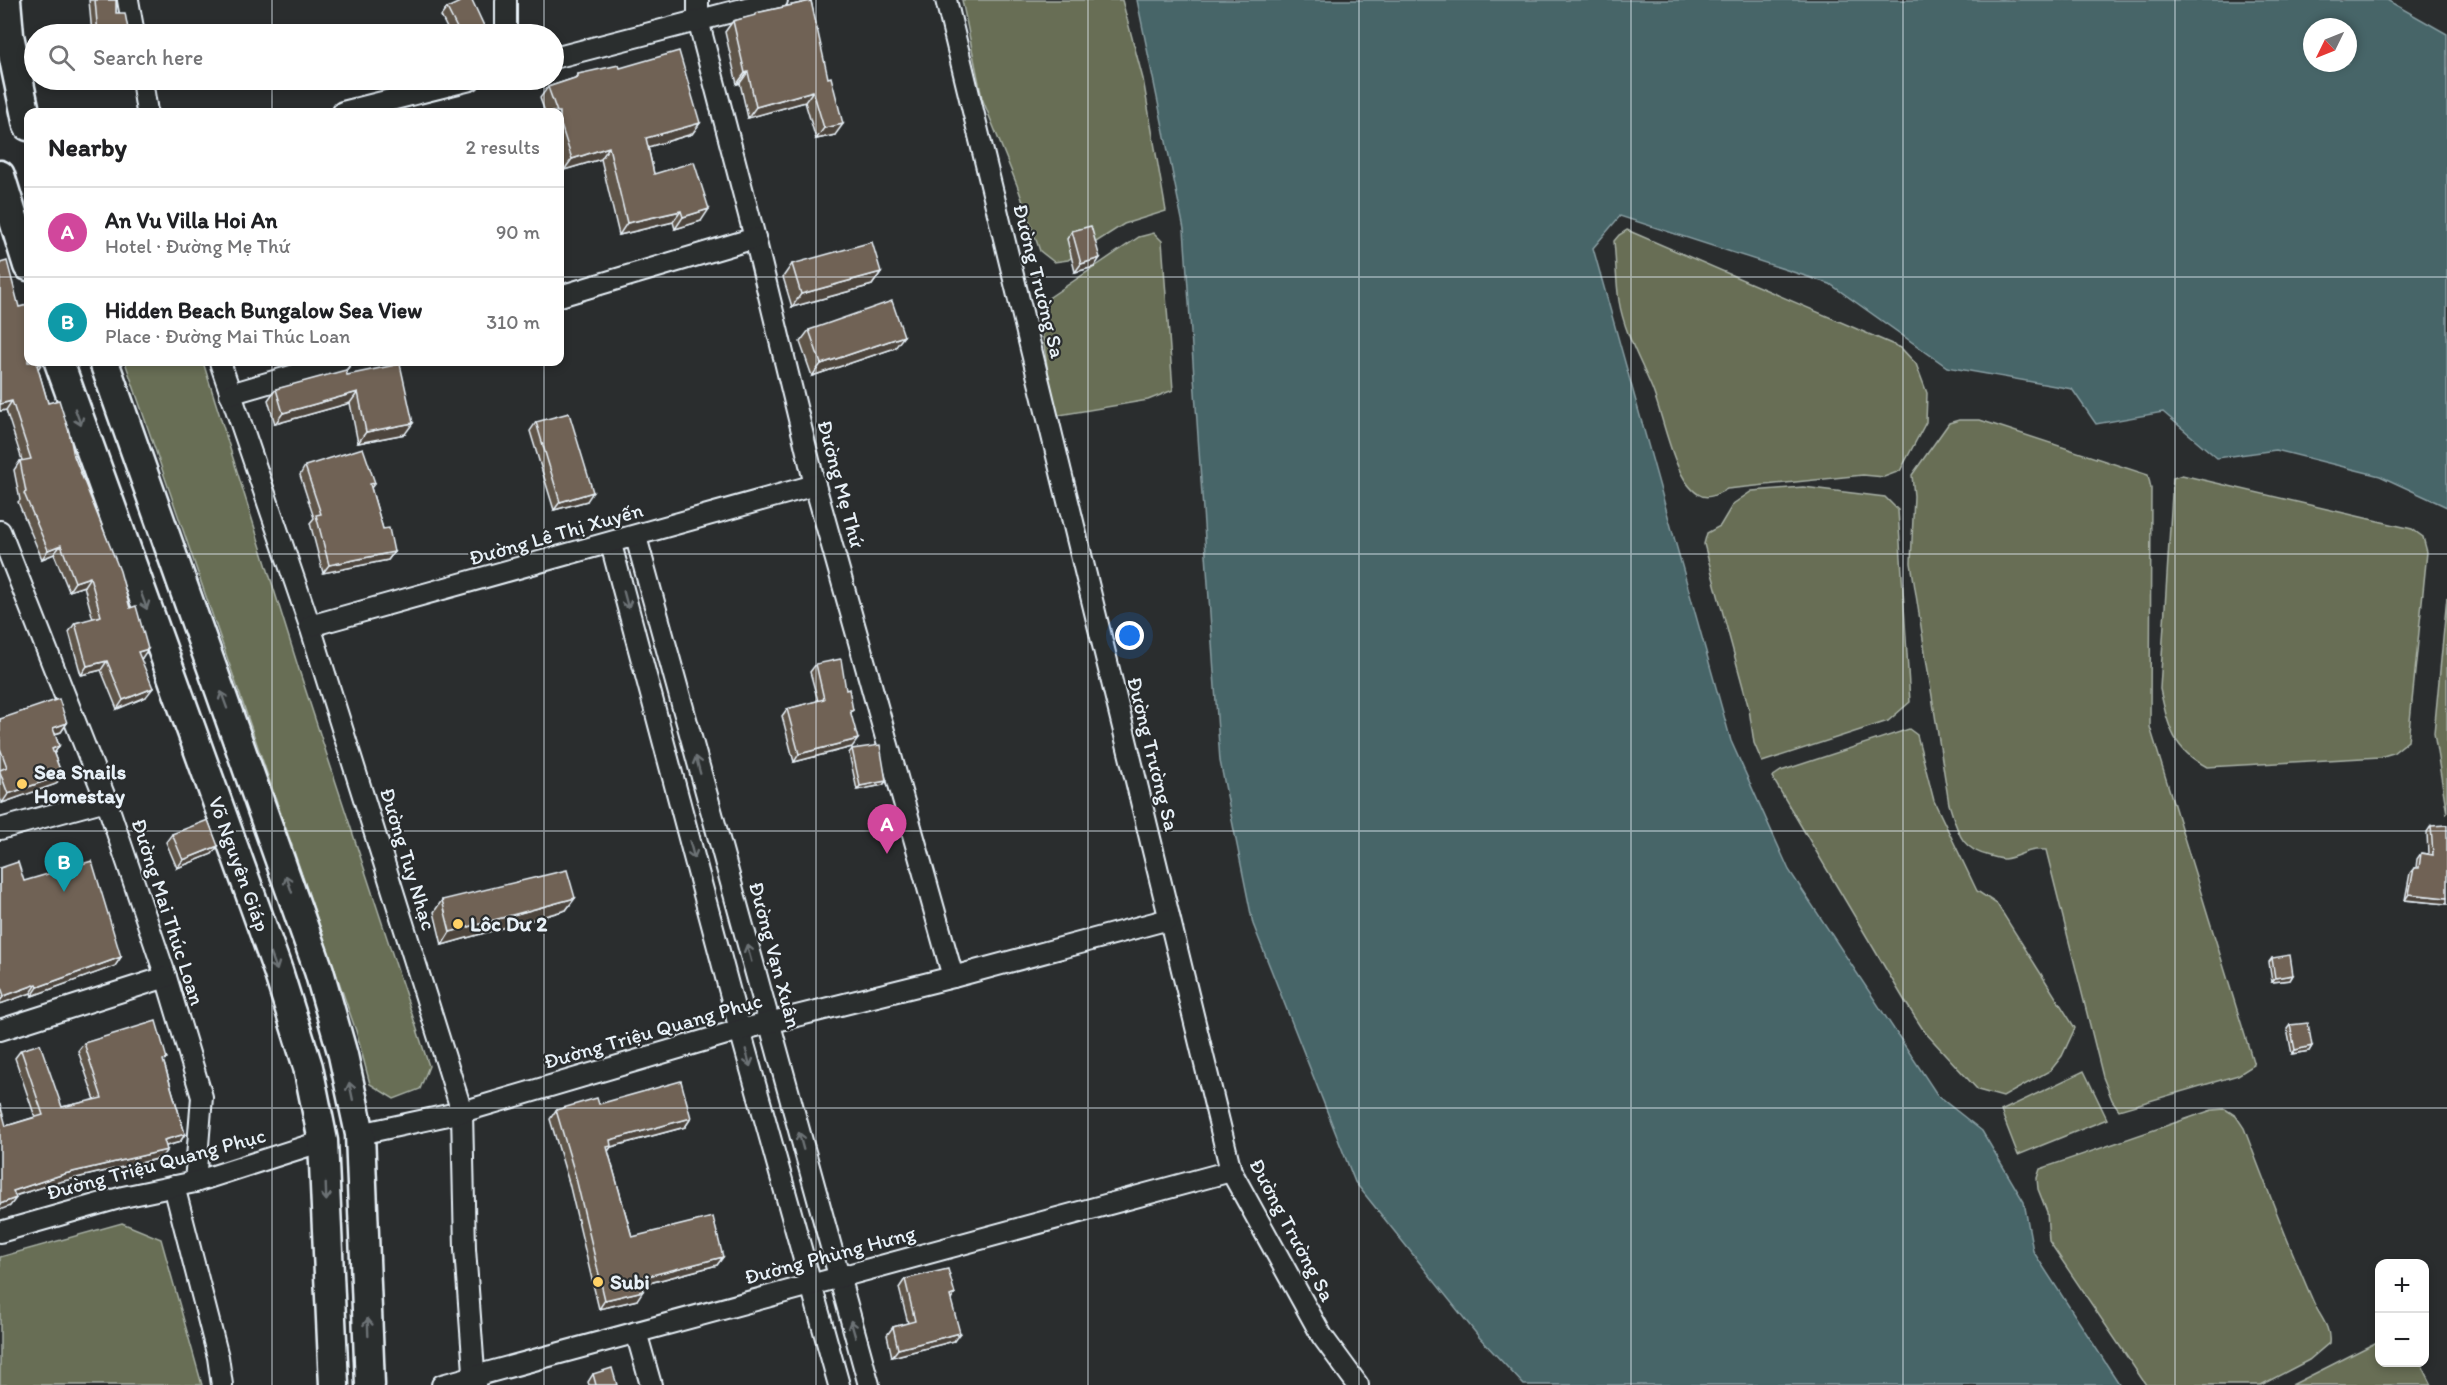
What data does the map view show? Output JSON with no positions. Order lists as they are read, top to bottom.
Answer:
{
  "streets": {
    "main road": ["Võ Nguyên Giáp"],
    "street": [
      "Đường Trường Sa",
      "Đường Mẹ Thứ",
      "Đường Lê Thị Xuyến",
      "Đường Tuy Nhạc",
      "Đường Mai Thúc Loan",
      "Đường Vạn Xuân",
      "Đường Triệu Quang Phục",
      "Đường Phùng Hưng"
    ]
  },
  "crossings": [
    ["Đường Trường Sa", "Đường Triệu Quang Phục"],
    ["Đường Trường Sa", "Đường Phùng Hưng"],
    ["Đường Mẹ Thứ", "Đường Lê Thị Xuyến"],
    ["Đường Mẹ Thứ", "Đường Triệu Quang Phục"],
    ["Đường Lê Thị Xuyến", "Đường Tuy Nhạc"],
    ["Đường Lê Thị Xuyến", "Đường Vạn Xuân"],
    ["Đường Tuy Nhạc", "Đường Triệu Quang Phục"],
    ["Đường Tuy Nhạc", "Đường Phùng Hưng"],
    ["Võ Nguyên Giáp", "Đường Triệu Quang Phục"],
    ["Đường Mai Thúc Loan", "Đường Triệu Quang Phục"],
    ["Đường Vạn Xuân", "Đường Triệu Quang Phục"],
    ["Đường Vạn Xuân", "Đường Phùng Hưng"]
  ],
  "places": ["Sea Snails Homestay", "Lôc Dư 2", "Subi"],
  "north": "bottom left",
  "page": {
    "search": "Search here",
    "heading": ["Nearby", "2 results"],
    "list": [
      {
        "mark": "A",
        "name": "An Vu Villa Hoi An",
        "note": "Hotel · Đường Mẹ Thứ",
        "value": "90 m"
      },
      {
        "mark": "B",
        "name": "Hidden Beach Bungalow Sea View",
        "note": "Place · Đường Mai Thúc Loan",
        "value": "310 m"
      }
    ],
    "pins": ["A", "B"],
    "map_buttons": ["+", "−"]
  }
}
